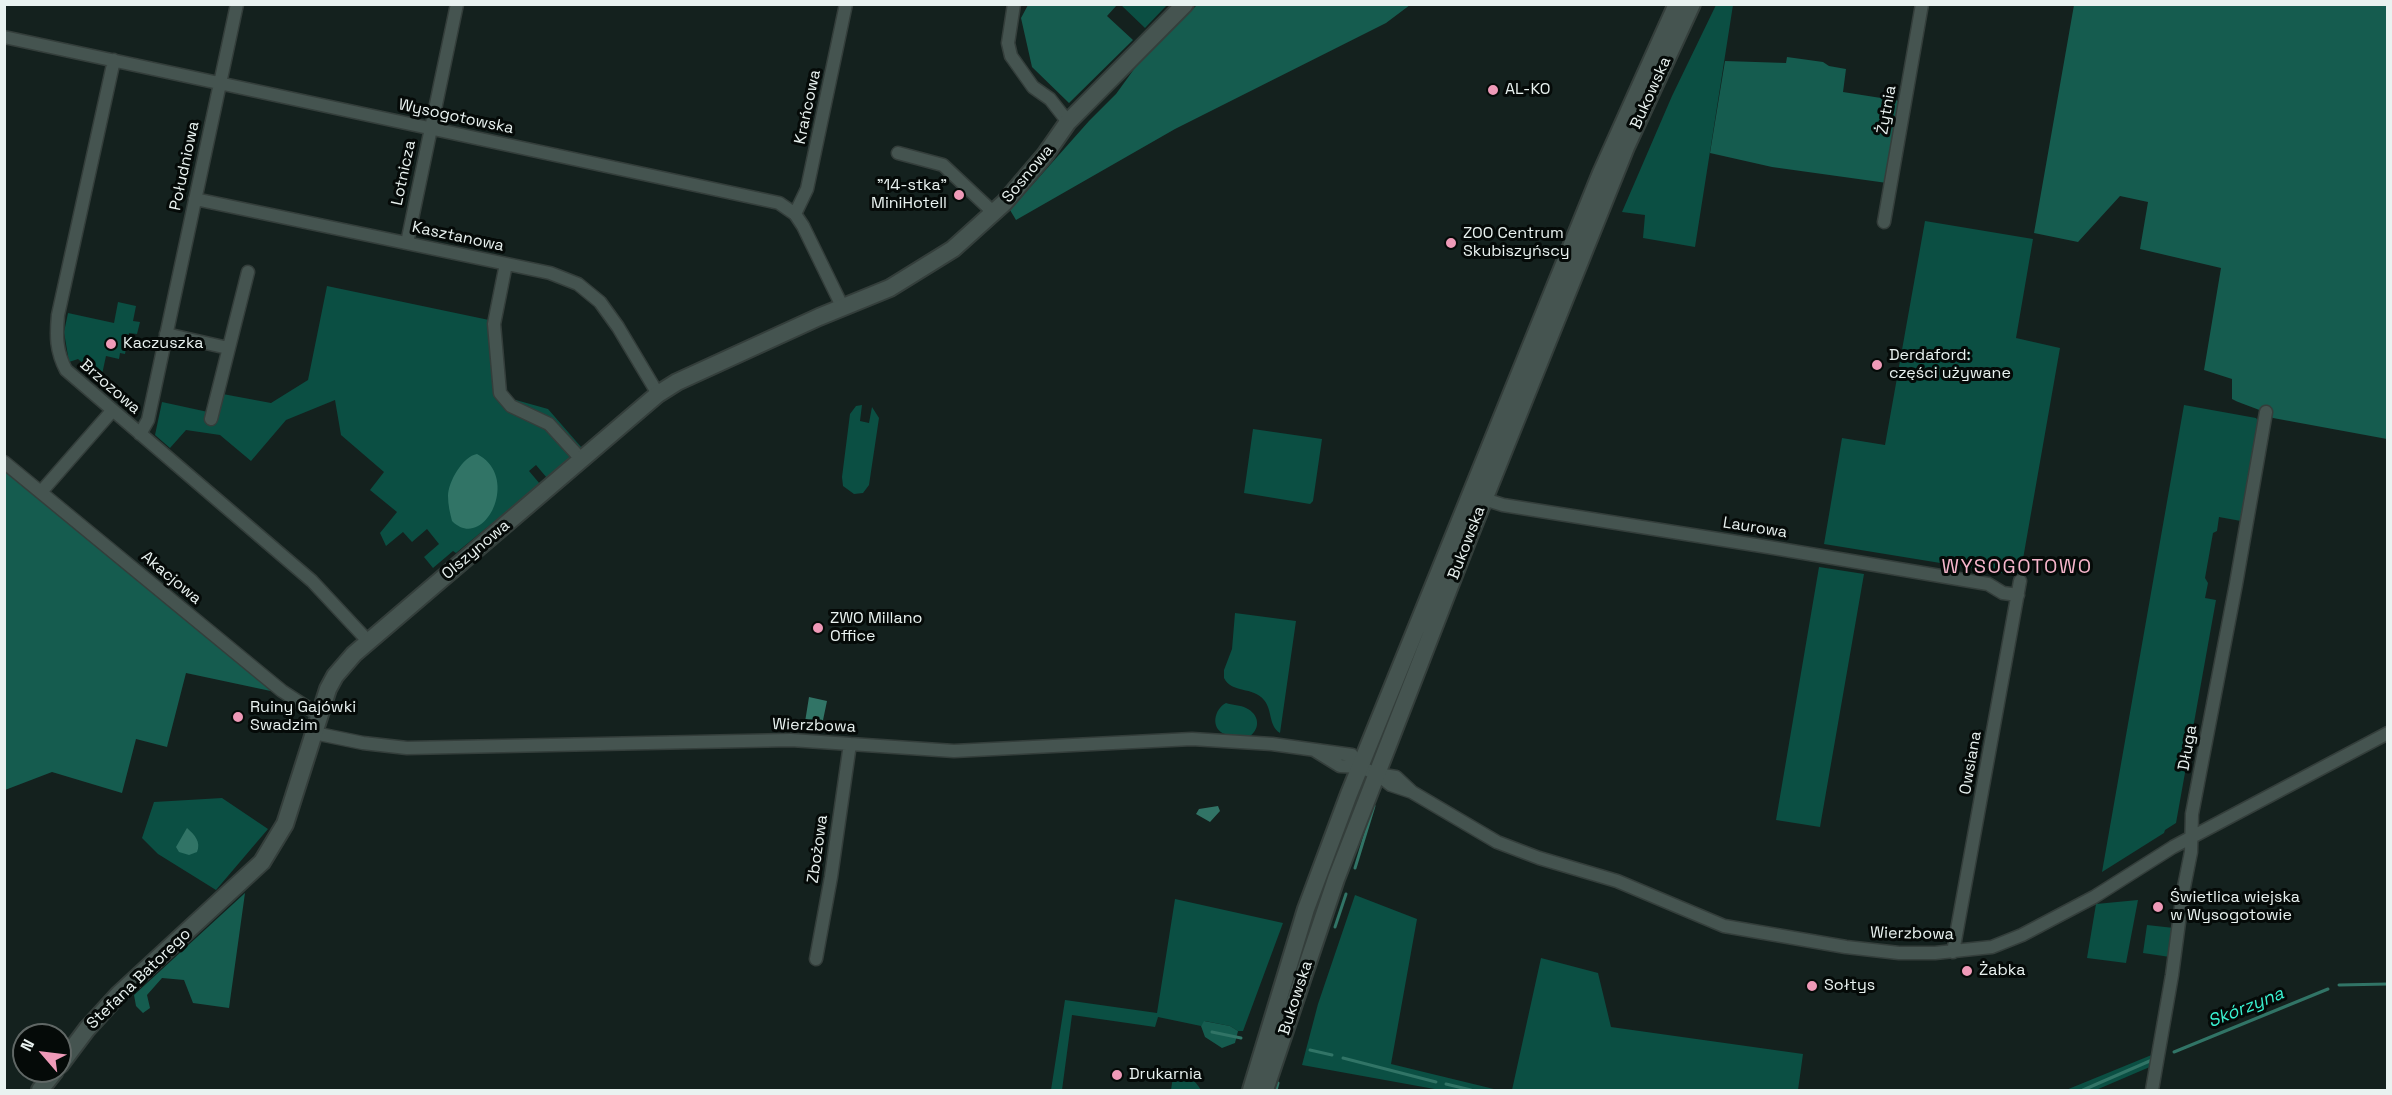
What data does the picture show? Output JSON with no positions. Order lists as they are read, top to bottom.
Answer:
{
  "streets": {
    "main road": [
      "Bukowska",
      "Sosnowa",
      "Olszynowa",
      "Stefana Batorego"
    ],
    "street": [
      "Krańcowa",
      "Żytnia",
      "Wysogotowska",
      "Południowa",
      "Lotnicza",
      "Kasztanowa",
      "Brzozowa",
      "Laurowa",
      "Akacjowa",
      "Wierzbowa",
      "Długa",
      "Owsiana",
      "Zbożowa"
    ]
  },
  "crossings": [
    ["Bukowska", "Laurowa"],
    ["Bukowska", "Wierzbowa"],
    ["Krańcowa", "Wysogotowska"],
    ["Wysogotowska", "Południowa"],
    ["Wysogotowska", "Lotnicza"],
    ["Wysogotowska", "Brzozowa"],
    ["Południowa", "Kasztanowa"],
    ["Południowa", "Brzozowa"],
    ["Lotnicza", "Kasztanowa"],
    ["Sosnowa", "Olszynowa"],
    ["Kasztanowa", "Olszynowa"],
    ["Brzozowa", "Olszynowa"],
    ["Laurowa", "Owsiana"],
    ["Olszynowa", "Akacjowa"],
    ["Olszynowa", "Wierzbowa"],
    ["Olszynowa", "Stefana Batorego"],
    ["Wierzbowa", "Długa"],
    ["Wierzbowa", "Owsiana"],
    ["Wierzbowa", "Zbożowa"]
  ],
  "districts": ["WYSOGOTOWO"],
  "water": ["Skórzyna"],
  "places": [
    "AL-KO",
    "\"14-stka\" MiniHotell",
    "ZOO Centrum Skubiszyńscy",
    "Kaczuszka",
    "Derdaford: części używane",
    "ZWO Millano Office",
    "Ruiny Gajówki Swadzim",
    "Świetlica wiejska w Wysogotowie",
    "Żabka",
    "Sołtys",
    "Drukarnia"
  ],
  "north": "top left"
}
